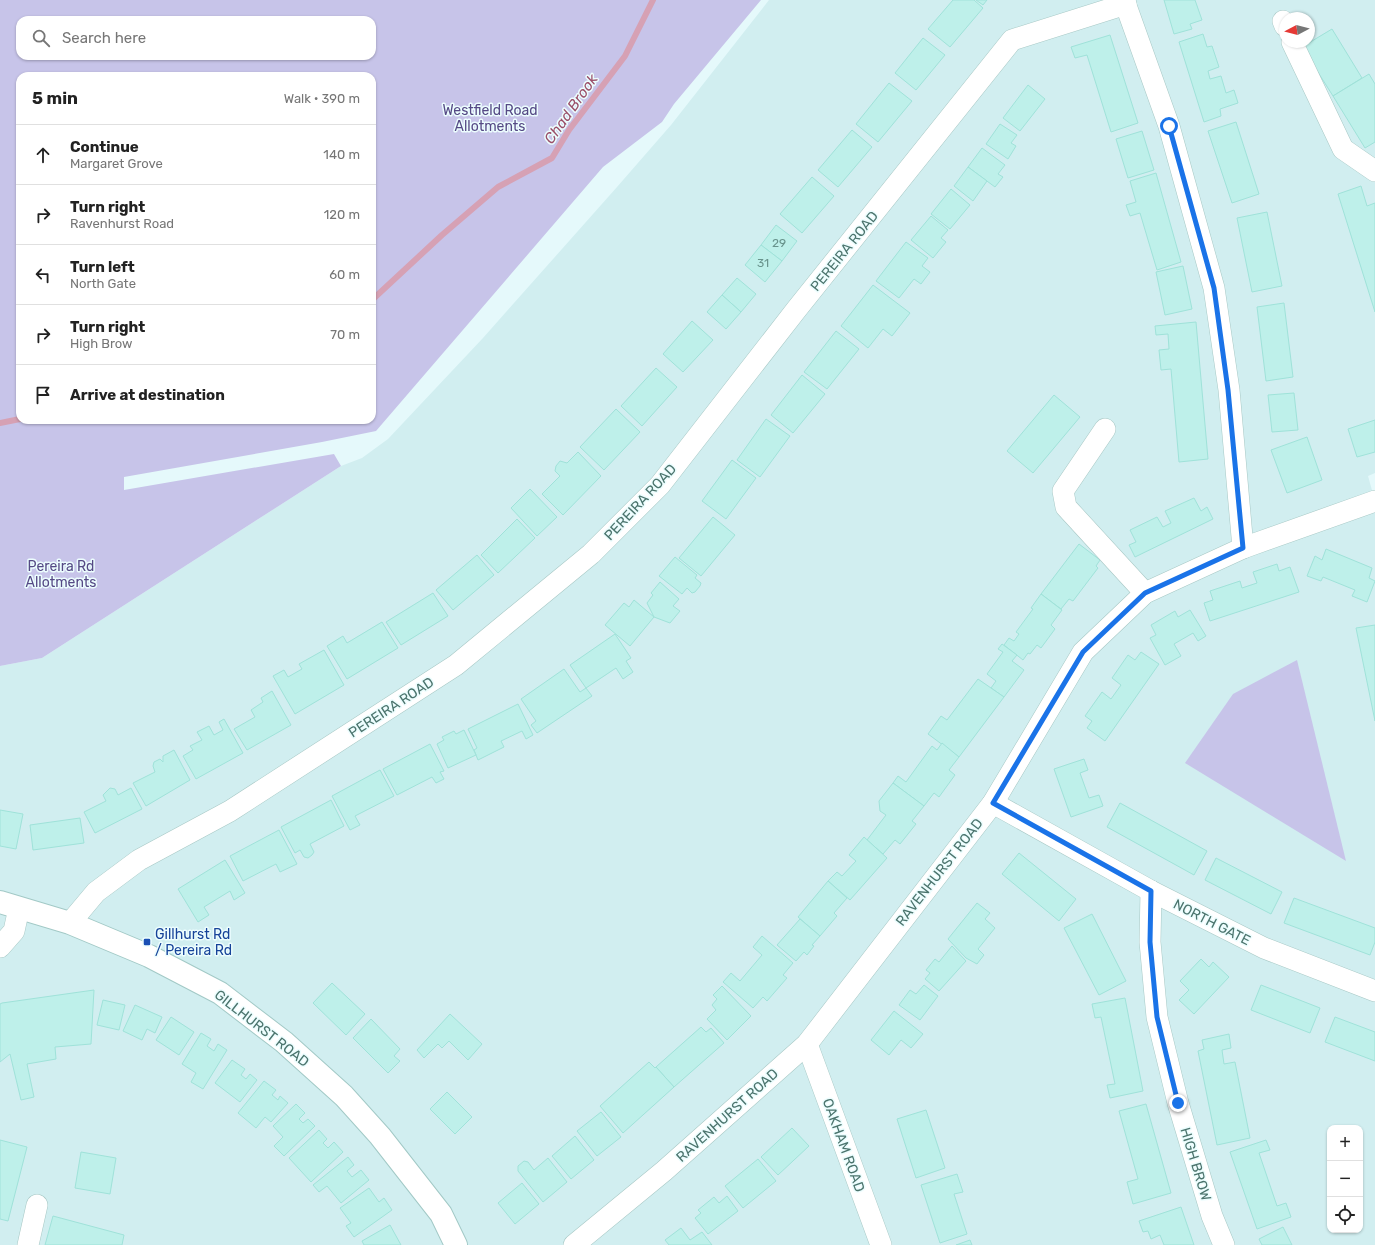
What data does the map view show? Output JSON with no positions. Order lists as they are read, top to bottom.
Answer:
{
  "streets": {
    "street": [
      "PEREIRA ROAD",
      "RAVENHURST ROAD",
      "NORTH GATE",
      "GILLHURST ROAD",
      "OAKHAM ROAD",
      "HIGH BROW"
    ]
  },
  "crossings": [
    ["PEREIRA ROAD", "GILLHURST ROAD"],
    ["RAVENHURST ROAD", "NORTH GATE"],
    ["RAVENHURST ROAD", "OAKHAM ROAD"],
    ["NORTH GATE", "HIGH BROW"]
  ],
  "water": ["Chad Brook"],
  "parks": ["Westfield Road Allotments", "Pereira Rd Allotments"],
  "places": {
    "transit": ["Gillhurst Rd / Pereira Rd"]
  },
  "house_numbers": ["29", "31"],
  "north": "left",
  "page": {
    "search": "Search here",
    "heading": ["5 min", "Walk · 390 m"],
    "list": [
      ["Continue", "Margaret Grove", "140 m"],
      ["Turn right", "Ravenhurst Road", "120 m"],
      ["Turn left", "North Gate", "60 m"],
      ["Turn right", "High Brow", "70 m"],
      "Arrive at destination"
    ],
    "map_buttons": ["+", "−"]
  }
}
